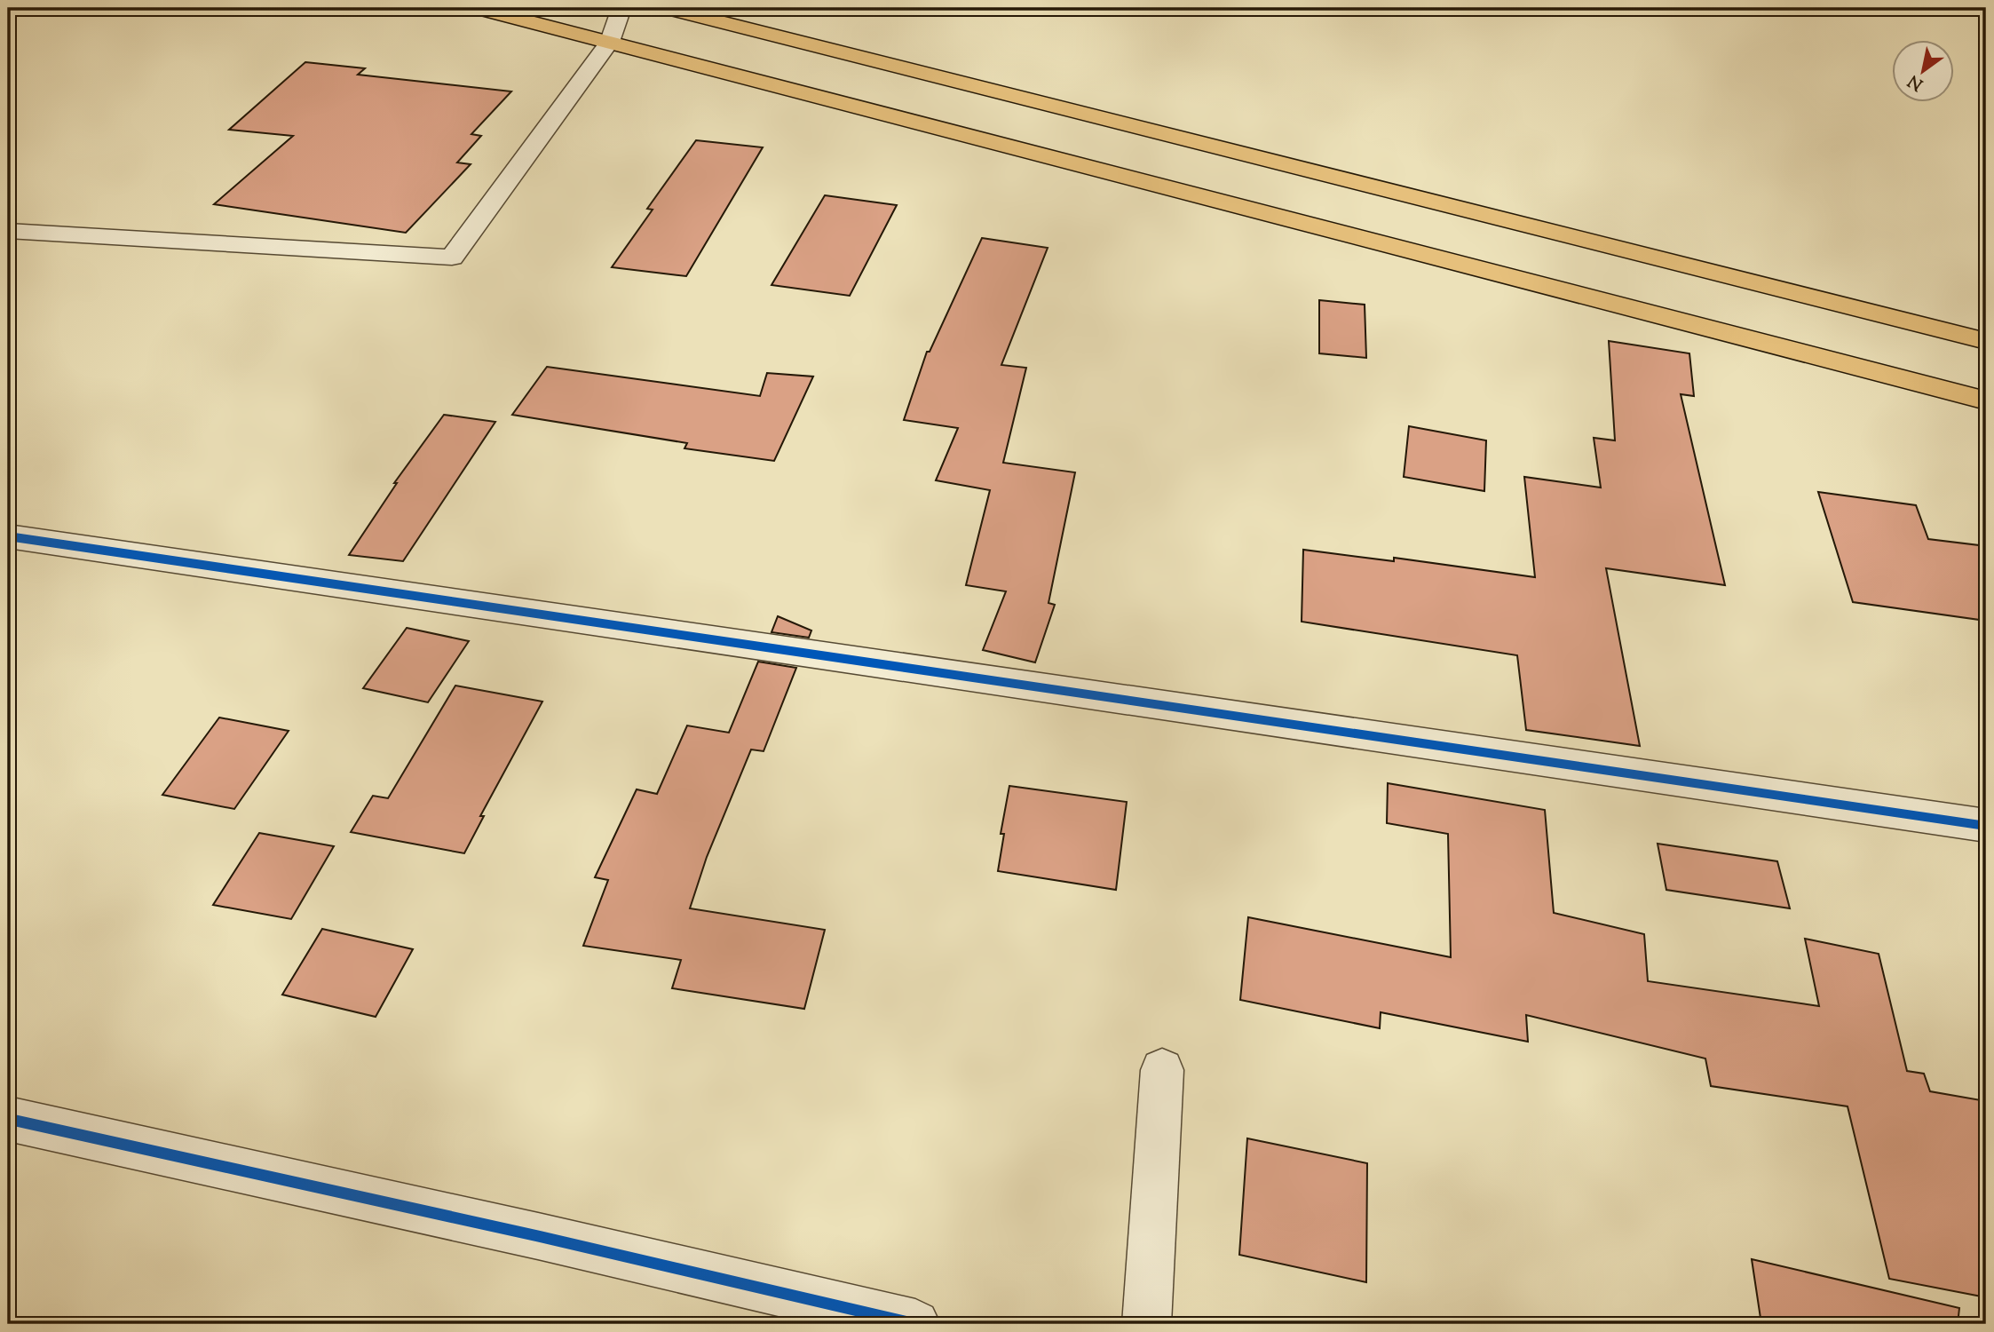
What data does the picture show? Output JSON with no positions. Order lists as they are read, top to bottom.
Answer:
{
  "north": "bottom left"
}
